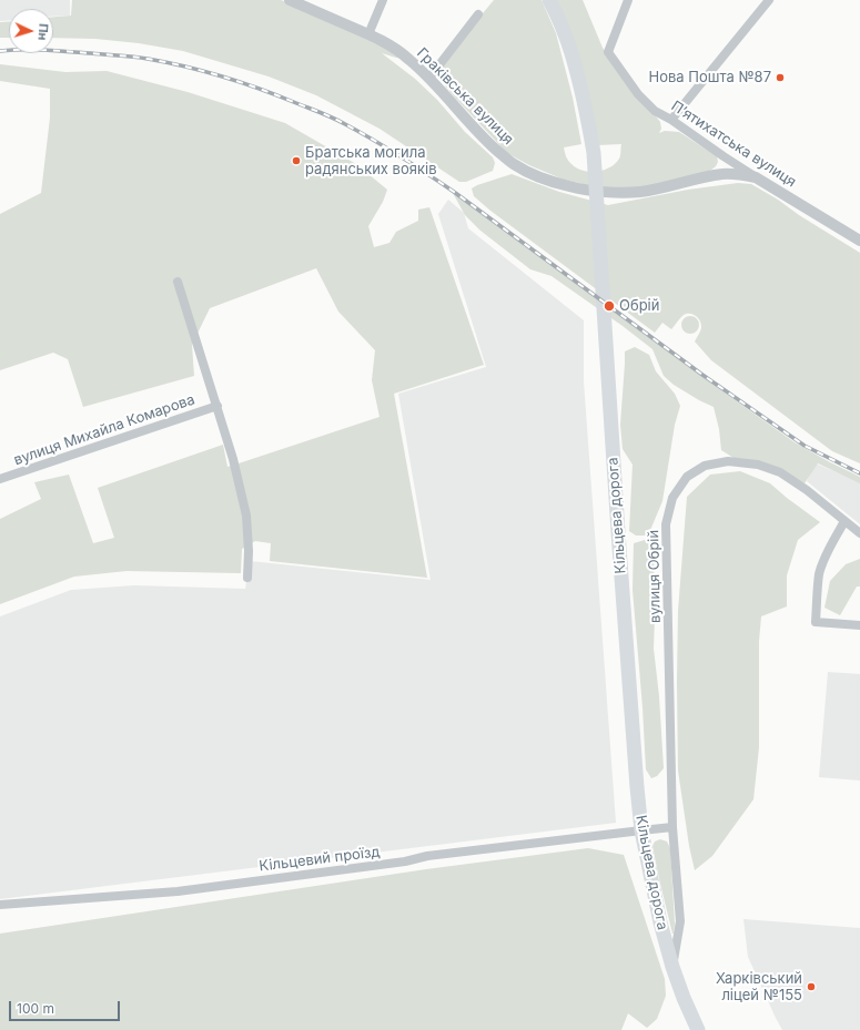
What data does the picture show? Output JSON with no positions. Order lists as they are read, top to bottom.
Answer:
{
  "streets": {
    "highway": ["Кільцева дорога"],
    "street": [
      "Граківська вулиця",
      "П’ятихатська вулиця",
      "вулиця Михайла Комарова",
      "вулиця Обрій",
      "Кільцевий проїзд"
    ]
  },
  "crossings": [
    ["Граківська вулиця", "П’ятихатська вулиця"],
    ["Кільцева дорога", "вулиця Обрій"],
    ["Кільцева дорога", "Кільцевий проїзд"]
  ],
  "places": [
    "Нова Пошта №87",
    "Братська могила радянських вояків",
    "Обрій",
    "Харківський ліцей №155"
  ],
  "scale_bar": "100 m",
  "north": "right"
}
